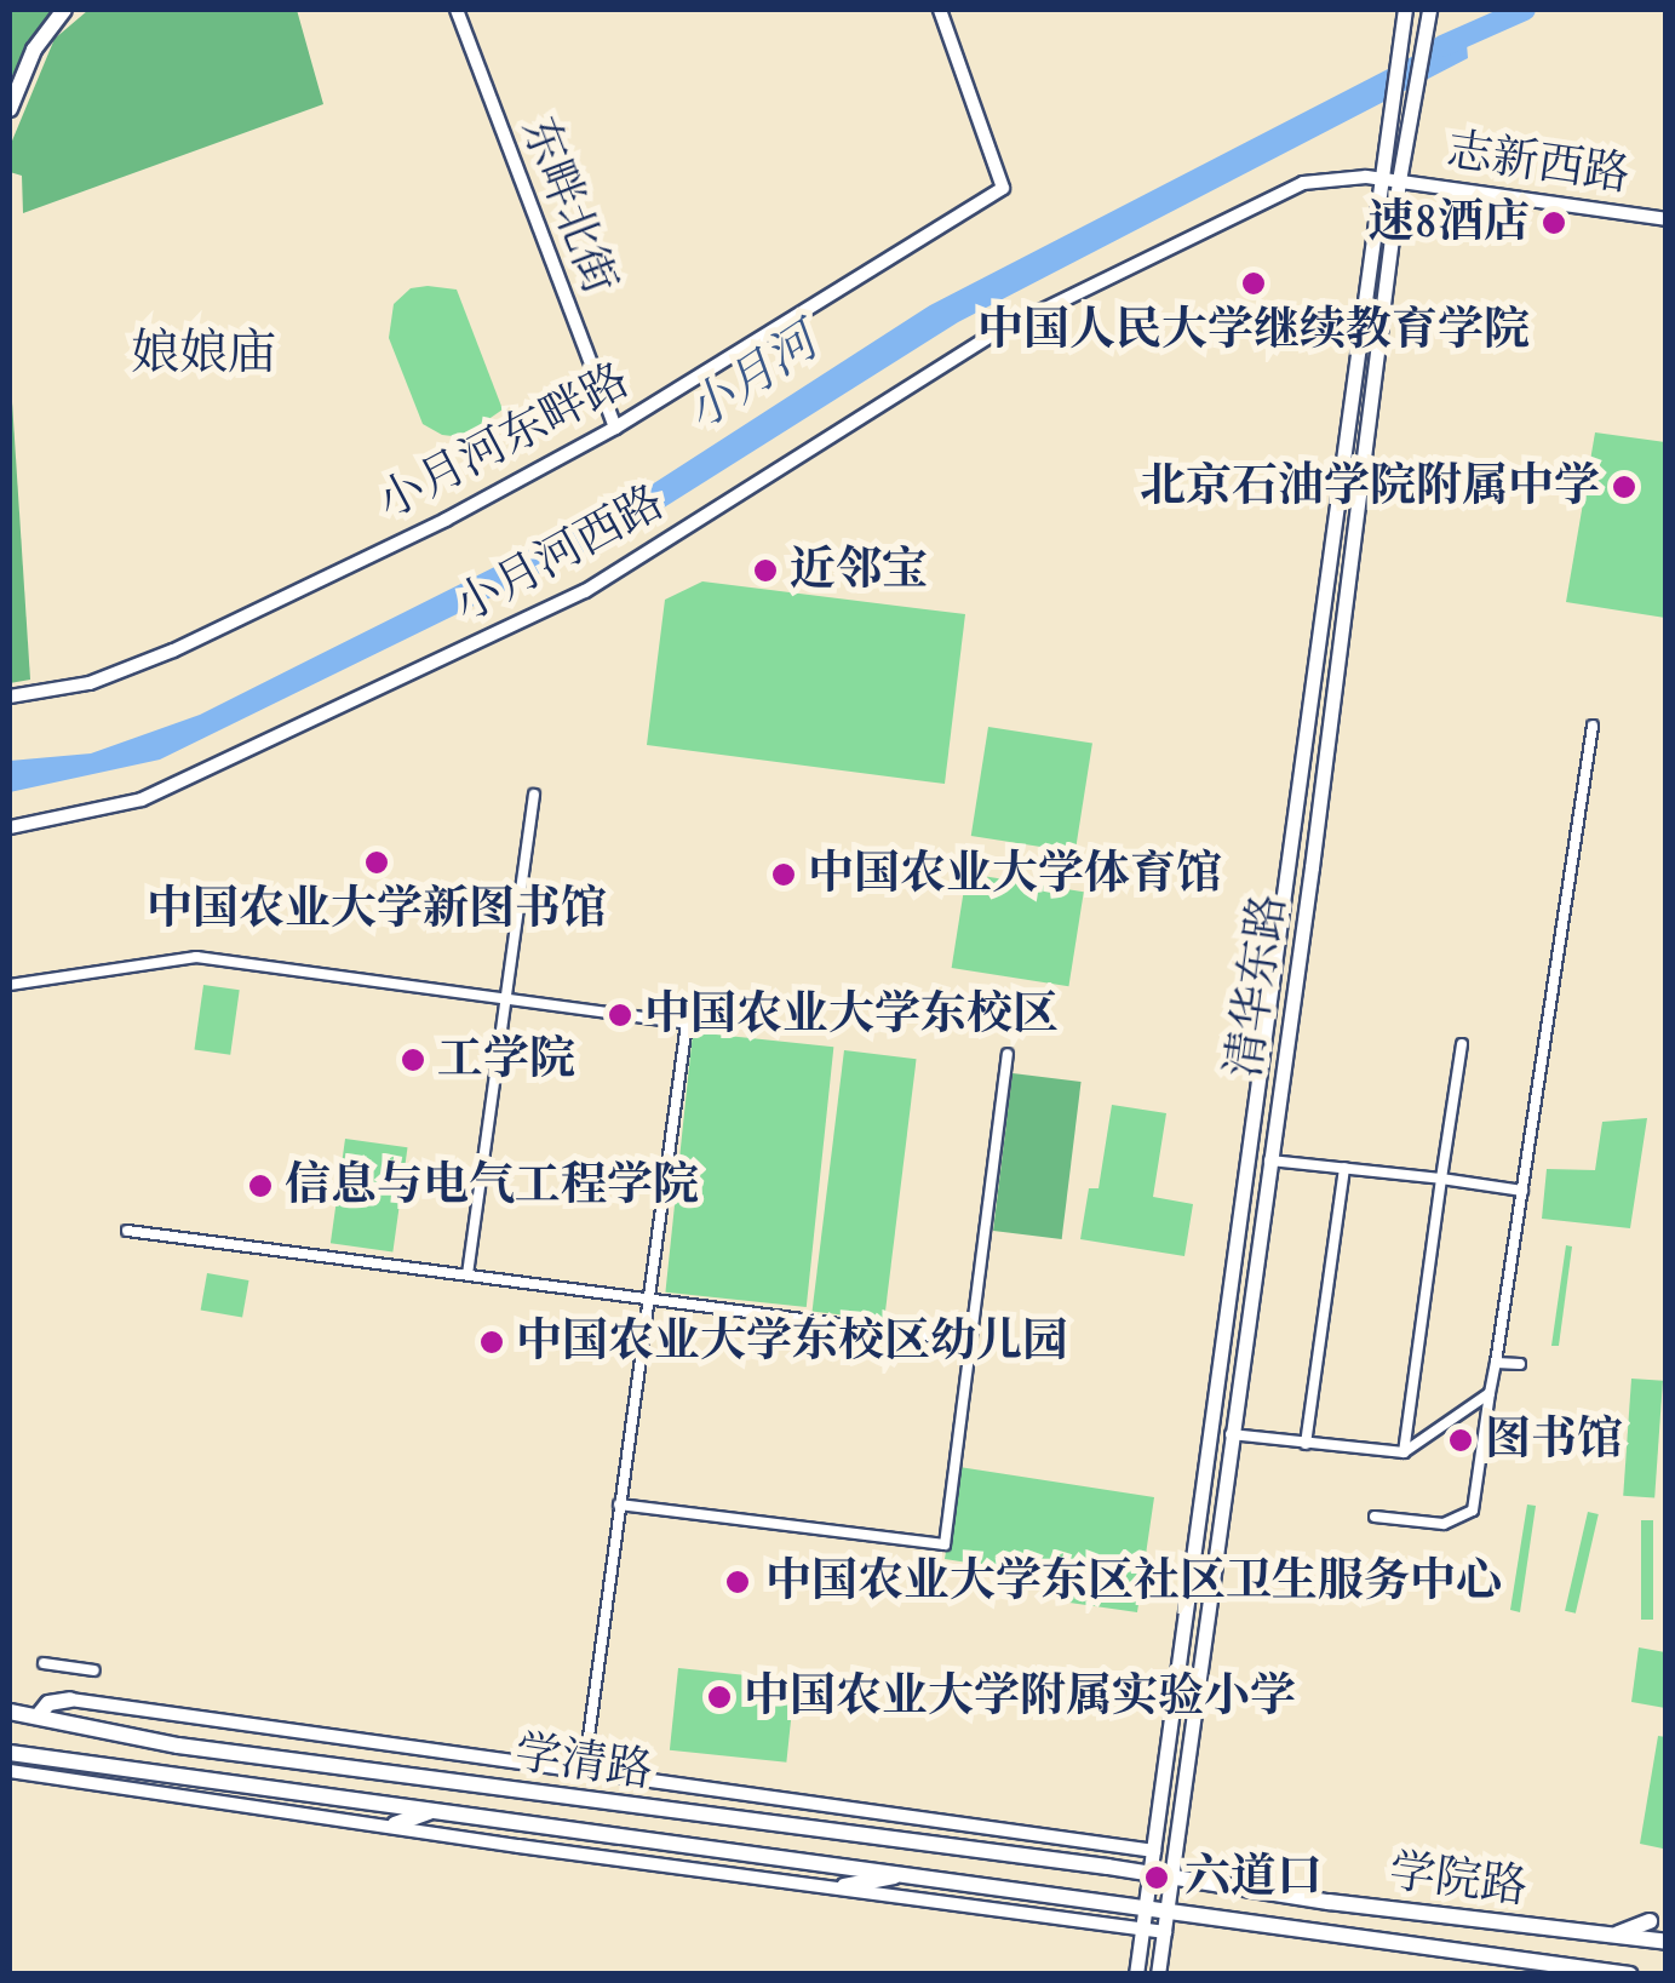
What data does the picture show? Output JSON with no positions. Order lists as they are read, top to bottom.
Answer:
{
  "streets": {
    "main road": ["清华东路", "学清路", "学院路"],
    "street": [
      "志新西路",
      "东畔北街",
      "小月河东畔路",
      "小月河西路"
    ]
  },
  "crossings": [
    ["志新西路", "小月河西路"],
    ["志新西路", "清华东路"],
    ["东畔北街", "小月河东畔路"],
    ["小月河西路", "清华东路"],
    ["清华东路", "学清路"],
    ["清华东路", "学院路"],
    ["学清路", "学院路"]
  ],
  "districts": ["娘娘庙"],
  "water": ["小月河"],
  "places": [
    "速8酒店",
    "中国人民大学继续教育学院",
    "北京石油学院附属中学",
    "近邻宝",
    "中国农业大学新图书馆",
    "中国农业大学体育馆",
    "中国农业大学东校区",
    "工学院",
    "信息与电气工程学院",
    "中国农业大学东校区幼儿园",
    "图书馆",
    "中国农业大学东区社区卫生服务中心",
    "中国农业大学附属实验小学",
    "六道口"
  ]
}
